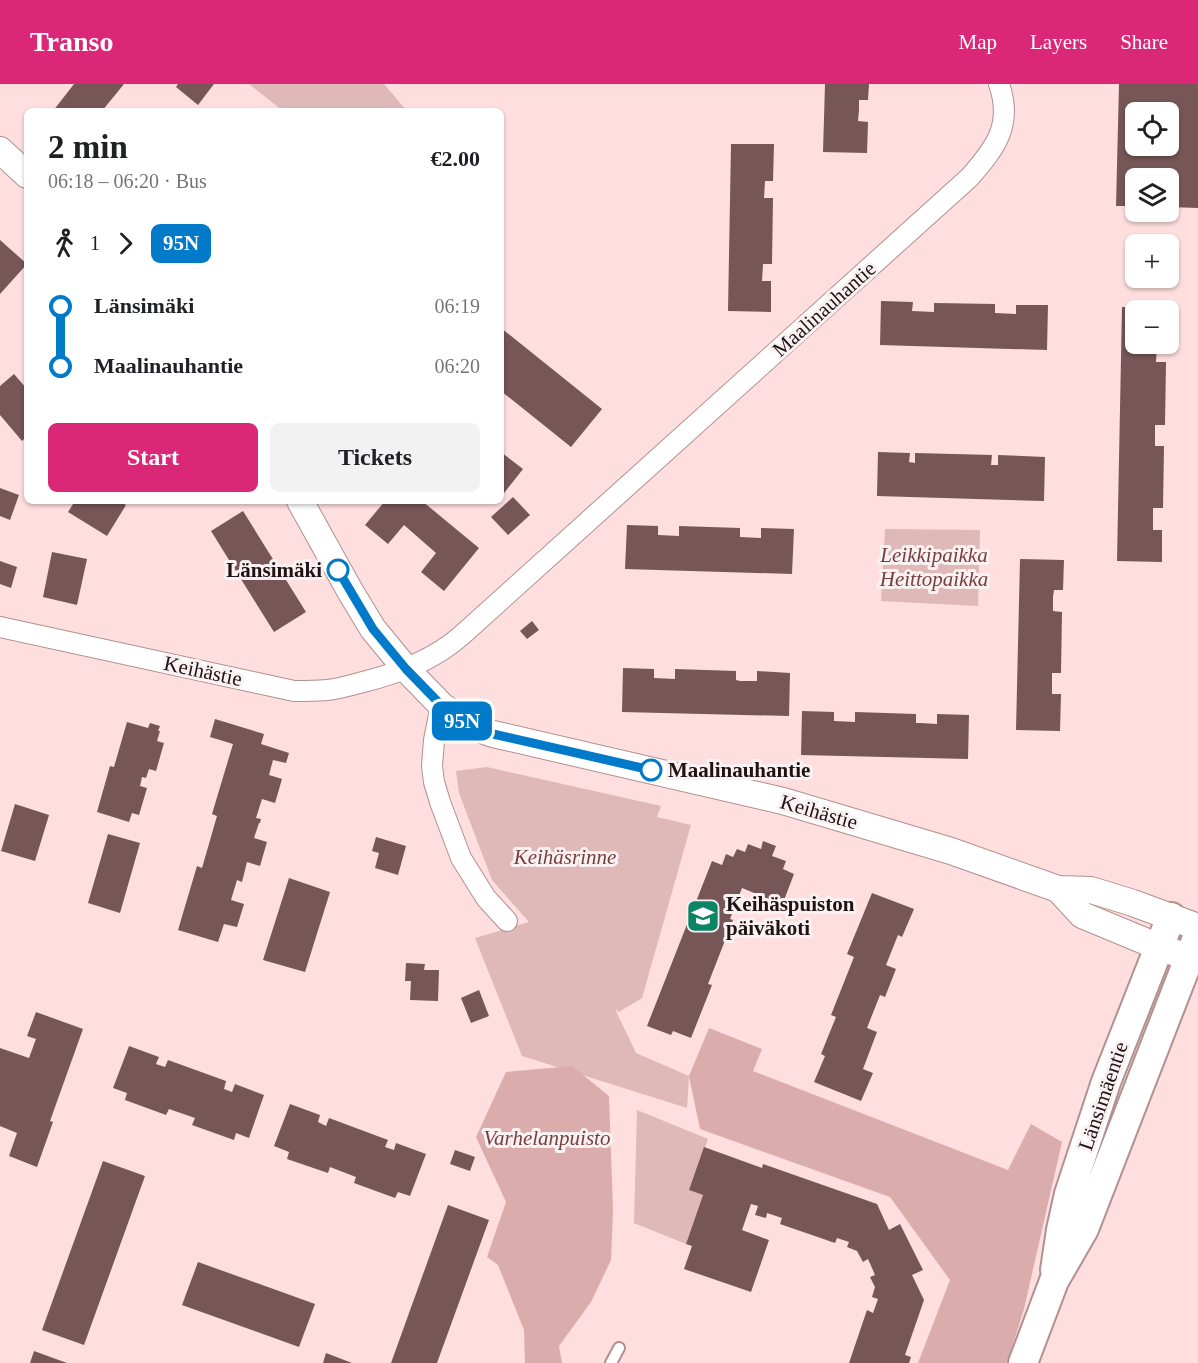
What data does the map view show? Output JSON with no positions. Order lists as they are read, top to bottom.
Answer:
{
  "streets": {
    "main road": ["Länsimäentie"],
    "street": ["Maalinauhantie", "Keihästie"]
  },
  "crossings": [
    ["Maalinauhantie", "Keihästie"],
    ["Keihästie", "Länsimäentie"]
  ],
  "parks": ["Leikkipaikka Heittopaikka", "Keihäsrinne", "Varhelanpuisto"],
  "places": {
    "other": ["Länsimäki", "Maalinauhantie"],
    "school or university": ["Keihäspuiston päiväkoti"]
  },
  "lines": ["bus line 95N"],
  "page": {
    "header": "Transo",
    "nav": ["Map", "Layers", "Share"],
    "on_map": "95N",
    "map_buttons": ["+", "−"],
    "heading": ["2 min", "06:18 – 06:20 · Bus", "€2.00"],
    "legs": ["1", "95N"],
    "list": [
      {
        "name": "Länsimäki",
        "value": "06:19"
      },
      {
        "name": "Maalinauhantie",
        "value": "06:20"
      }
    ],
    "buttons": ["Start", "Tickets"]
  }
}
